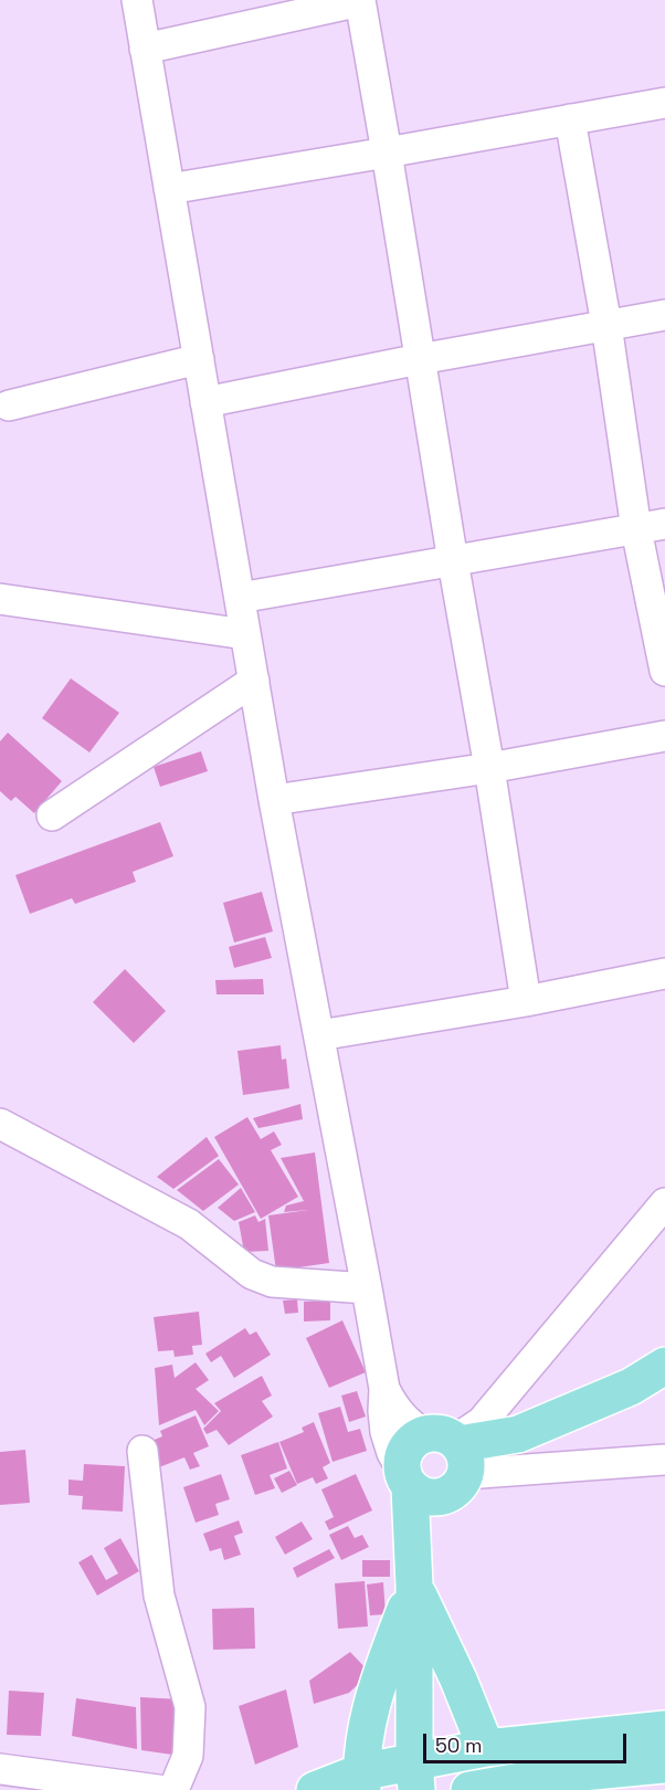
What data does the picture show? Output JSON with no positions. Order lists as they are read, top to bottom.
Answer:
{
  "scale_bar": "50 m"
}
